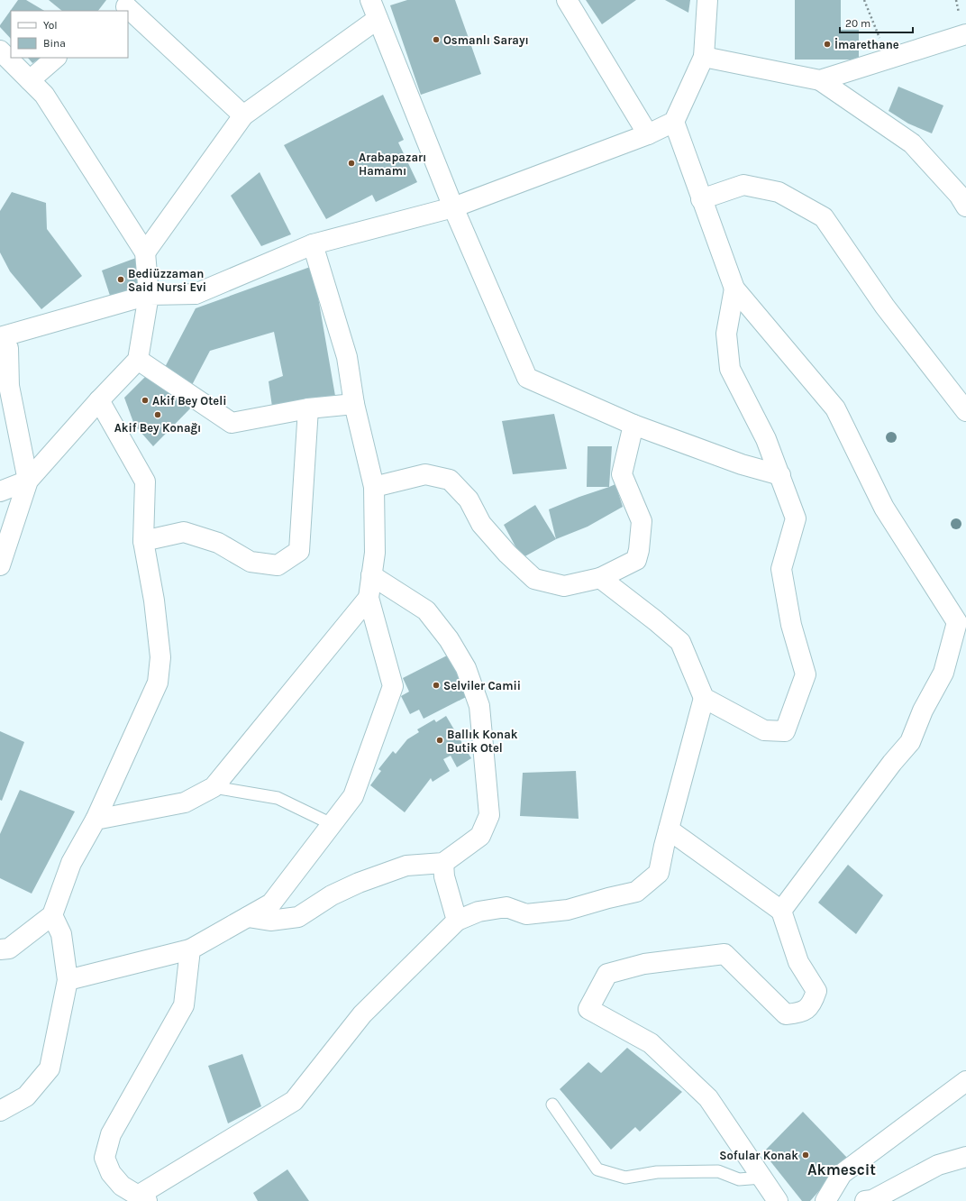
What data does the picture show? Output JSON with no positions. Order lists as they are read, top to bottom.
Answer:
{
  "districts": ["Akmescit"],
  "places": [
    "Osmanlı Sarayı",
    "İmarethane",
    "Arabapazarı Hamamı",
    "Bediüzzaman Said Nursi Evi",
    "Akif Bey Oteli",
    "Akif Bey Konağı",
    "Selviler Camii",
    "Ballık Konak Butik Otel",
    "Sofular Konak"
  ],
  "legend": ["Yol", "Bina"],
  "scale_bar": "20 m"
}
